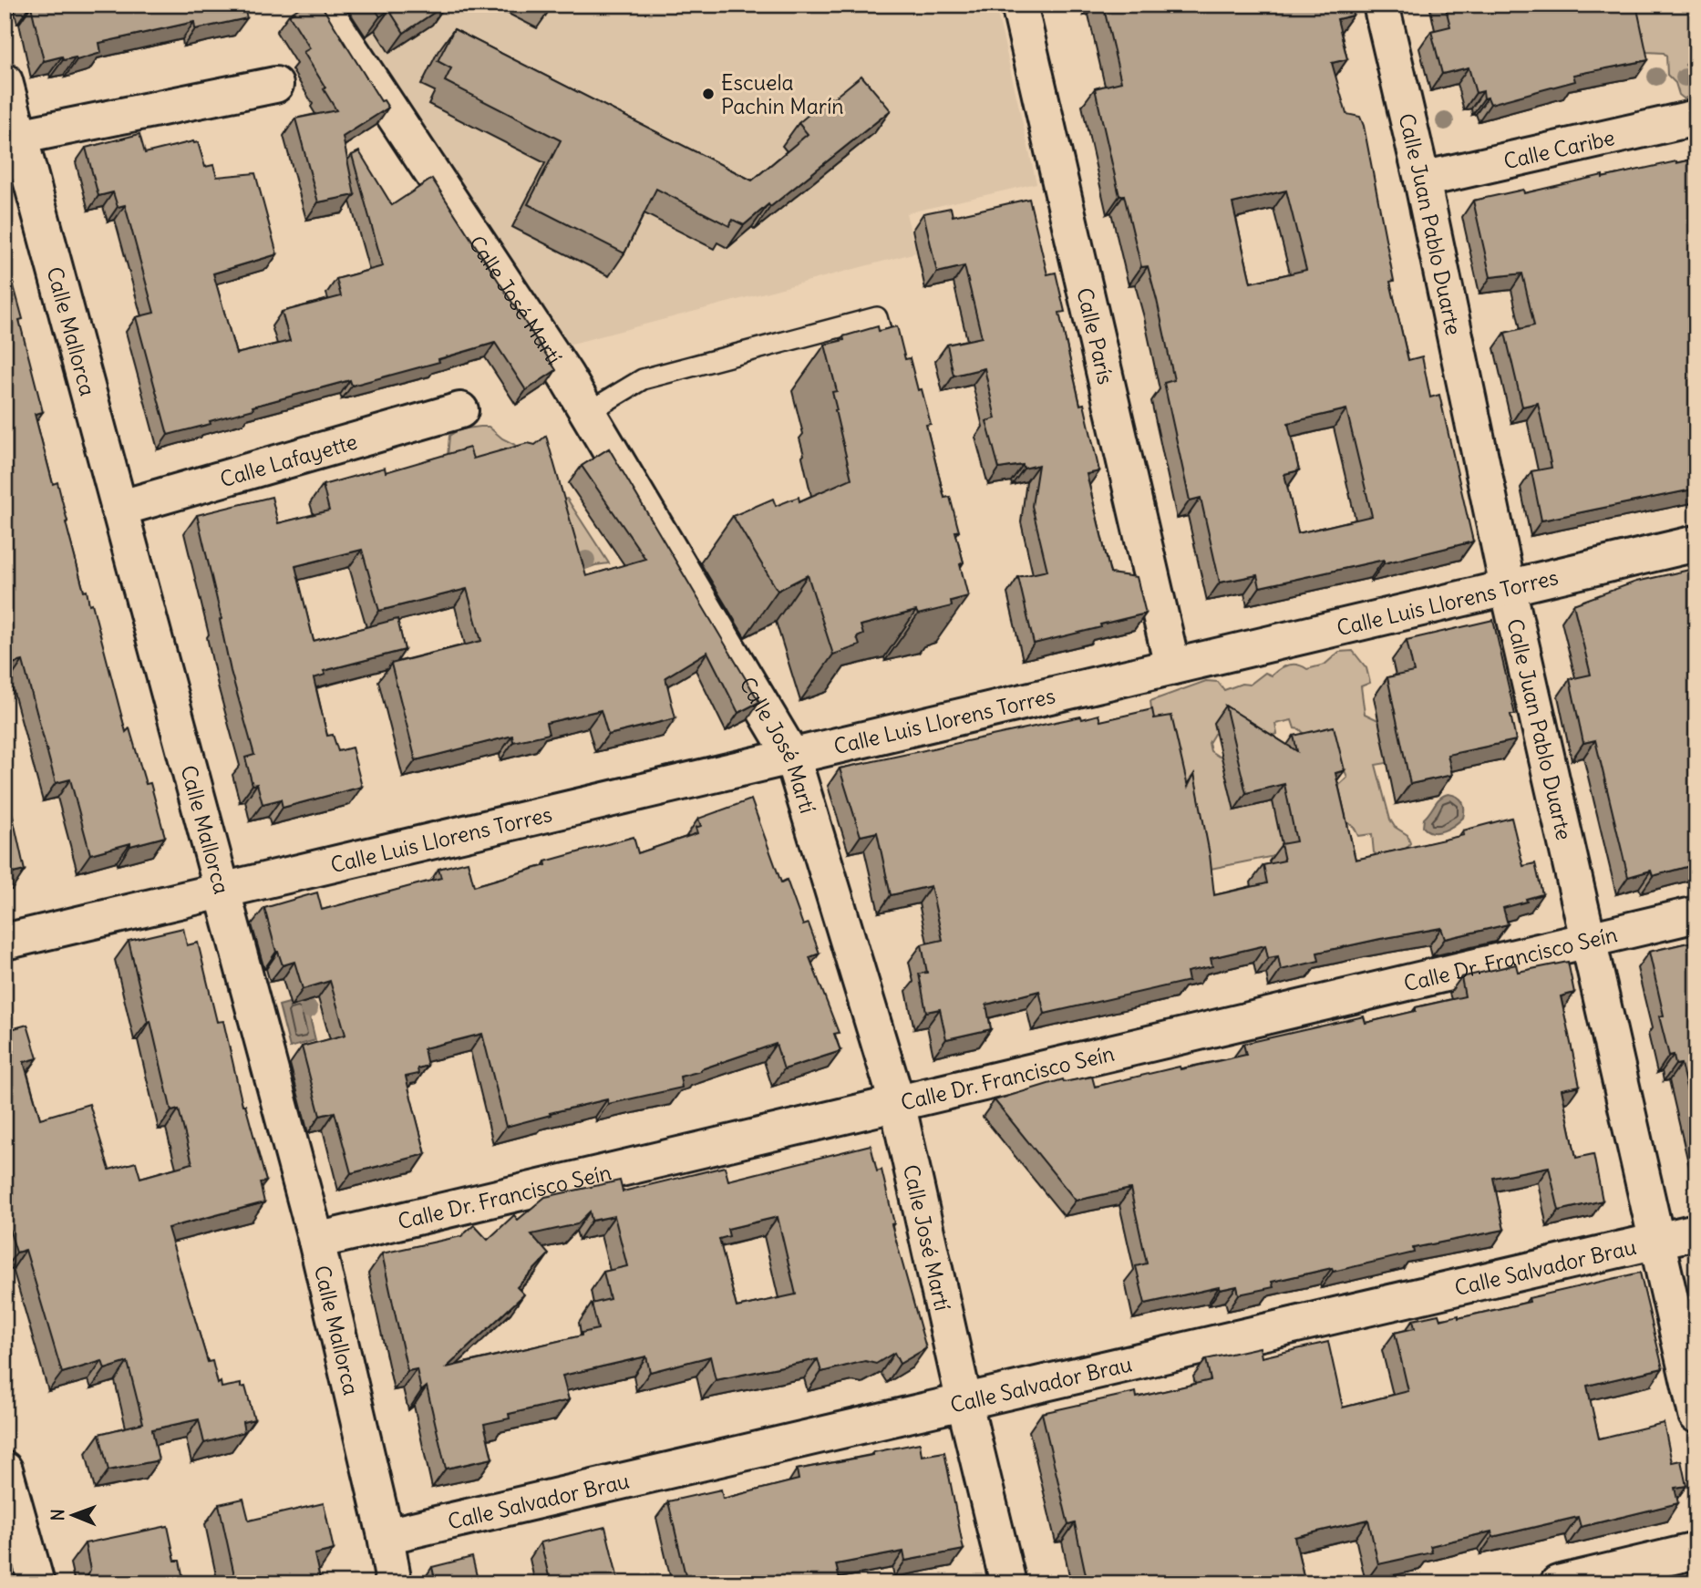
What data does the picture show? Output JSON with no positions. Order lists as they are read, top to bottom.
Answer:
{
  "streets": {
    "street": [
      "Calle Caribe",
      "Calle Juan Pablo Duarte",
      "Calle José Martí",
      "Calle Mallorca",
      "Calle París",
      "Calle Lafayette",
      "Calle Luis Llorens Torres",
      "Calle Dr. Francisco Seín",
      "Calle Salvador Brau"
    ]
  },
  "crossings": [
    ["Calle Caribe", "Calle Juan Pablo Duarte"],
    ["Calle Juan Pablo Duarte", "Calle Luis Llorens Torres"],
    ["Calle Juan Pablo Duarte", "Calle Dr. Francisco Seín"],
    ["Calle Juan Pablo Duarte", "Calle Salvador Brau"],
    ["Calle José Martí", "Calle Luis Llorens Torres"],
    ["Calle José Martí", "Calle Dr. Francisco Seín"],
    ["Calle José Martí", "Calle Salvador Brau"],
    ["Calle Mallorca", "Calle Lafayette"],
    ["Calle Mallorca", "Calle Luis Llorens Torres"],
    ["Calle Mallorca", "Calle Dr. Francisco Seín"],
    ["Calle Mallorca", "Calle Salvador Brau"],
    ["Calle París", "Calle Luis Llorens Torres"]
  ],
  "places": ["Escuela Pachin Marín"],
  "north": "left"
}
